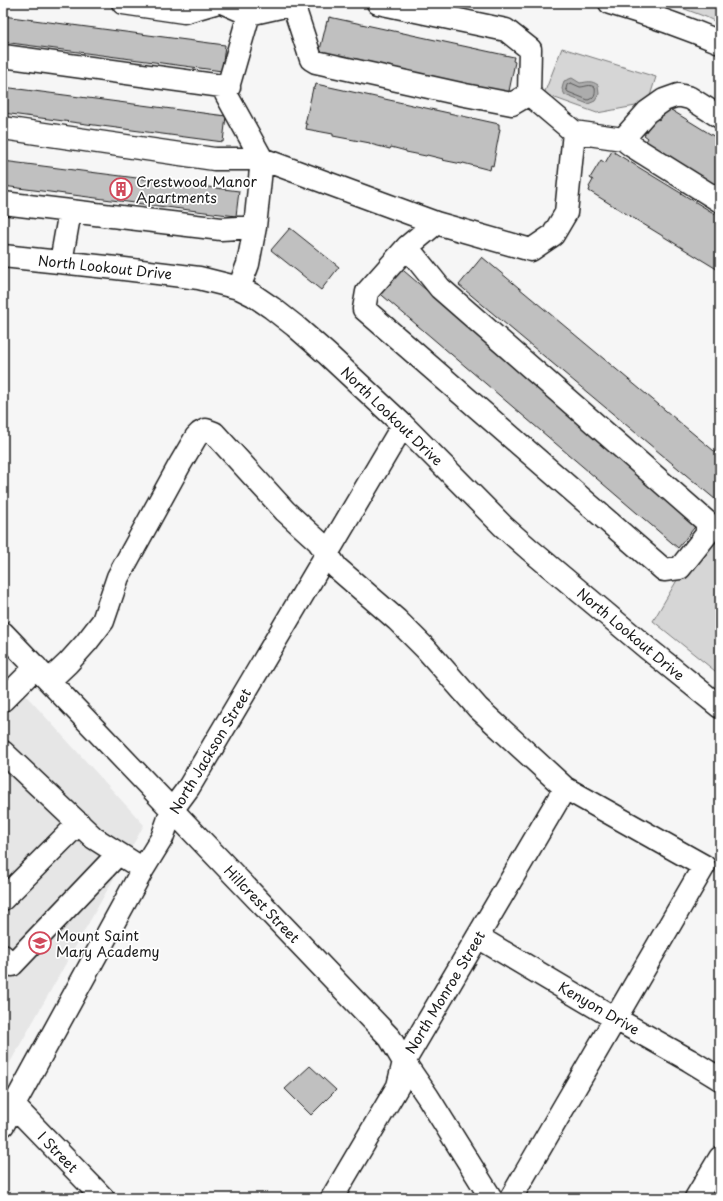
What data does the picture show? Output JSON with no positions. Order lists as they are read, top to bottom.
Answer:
{
  "streets": {
    "street": [
      "North Lookout Drive",
      "North Jackson Street",
      "Hillcrest Street",
      "North Monroe Street",
      "Kenyon Drive",
      "I Street"
    ]
  },
  "crossings": [
    ["North Lookout Drive", "North Jackson Street"],
    ["North Jackson Street", "Hillcrest Street"],
    ["North Jackson Street", "I Street"],
    ["Hillcrest Street", "North Monroe Street"],
    ["North Monroe Street", "Kenyon Drive"]
  ],
  "places": {
    "building": ["Crestwood Manor Apartments"],
    "school or university": ["Mount Saint Mary Academy"]
  }
}
